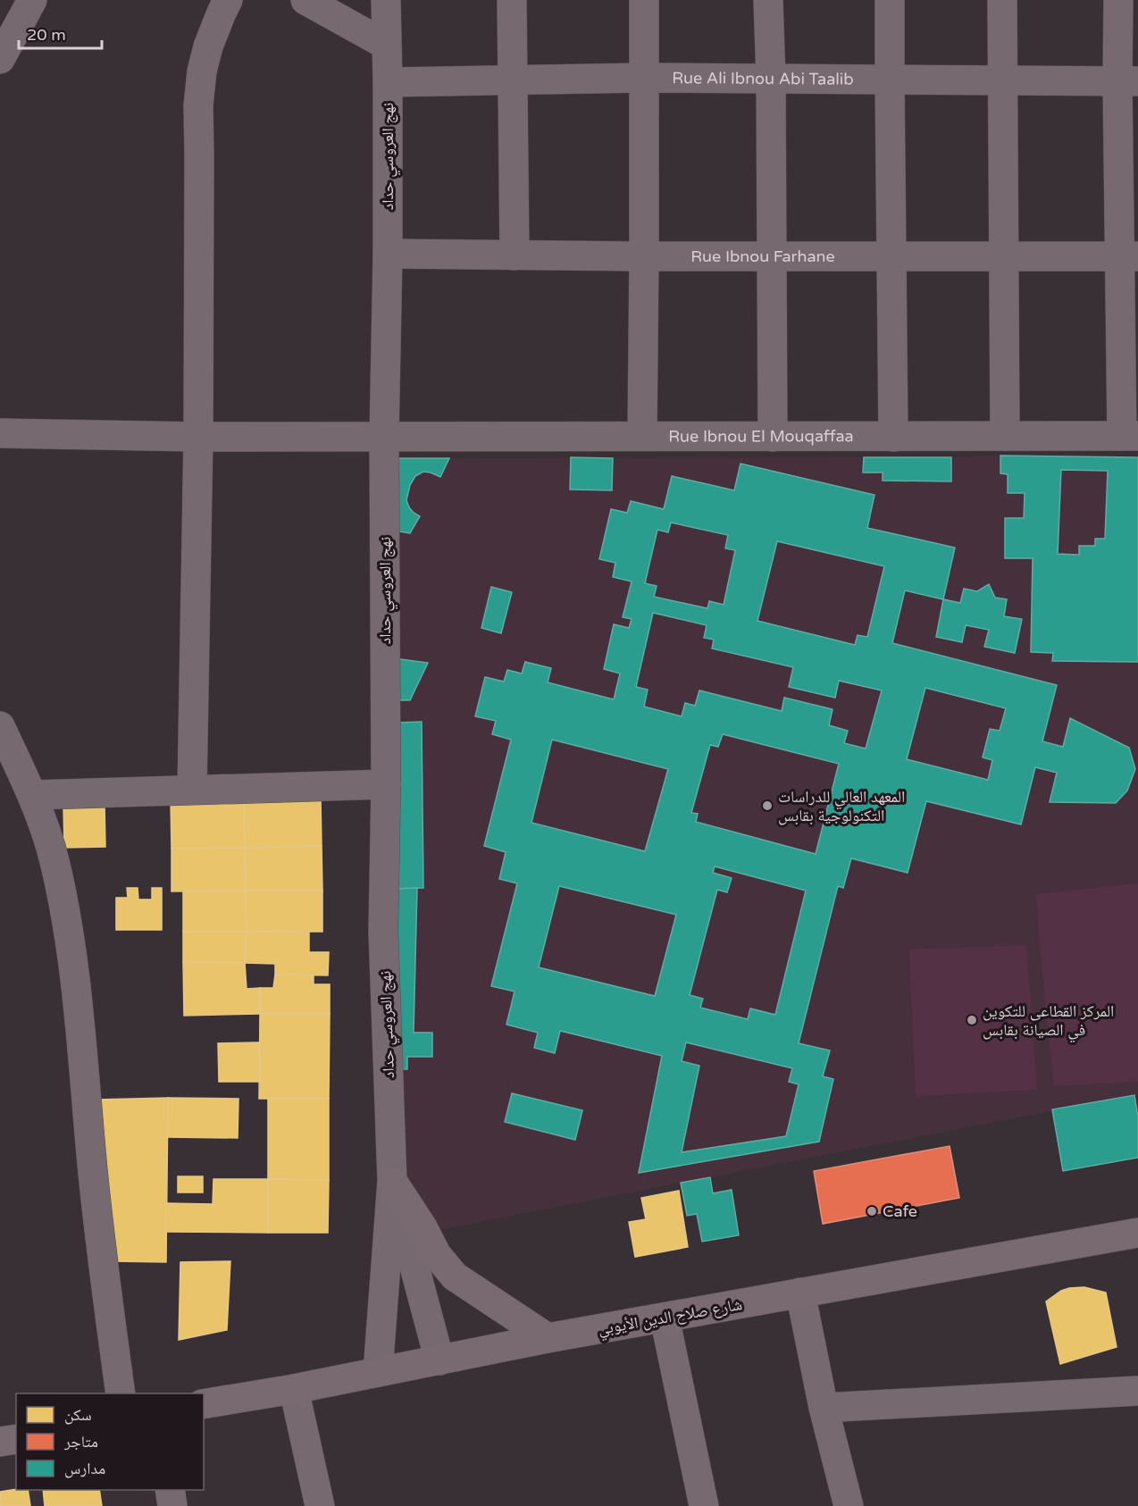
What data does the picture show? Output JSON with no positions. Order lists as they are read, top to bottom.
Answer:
{
  "streets": {
    "main road": ["شارع صلاح الدين الأيوبي"],
    "street": [
      "Rue Ali Ibnou Abi Taalib",
      "نهج العروسي حداد",
      "Rue Ibnou Farhane",
      "Rue Ibnou El Mouqaffaa"
    ]
  },
  "crossings": [
    ["Rue Ali Ibnou Abi Taalib", "نهج العروسي حداد"],
    ["نهج العروسي حداد", "Rue Ibnou Farhane"],
    ["نهج العروسي حداد", "Rue Ibnou El Mouqaffaa"]
  ],
  "places": ["المعهد العالي للدراسات التكنولوجية بقابس", "المركز القطاعى للتكوين في الصيانة بقابس", "Cafe"],
  "legend": ["سكن", "متاجر", "مدارس"],
  "scale_bar": "20 m"
}
